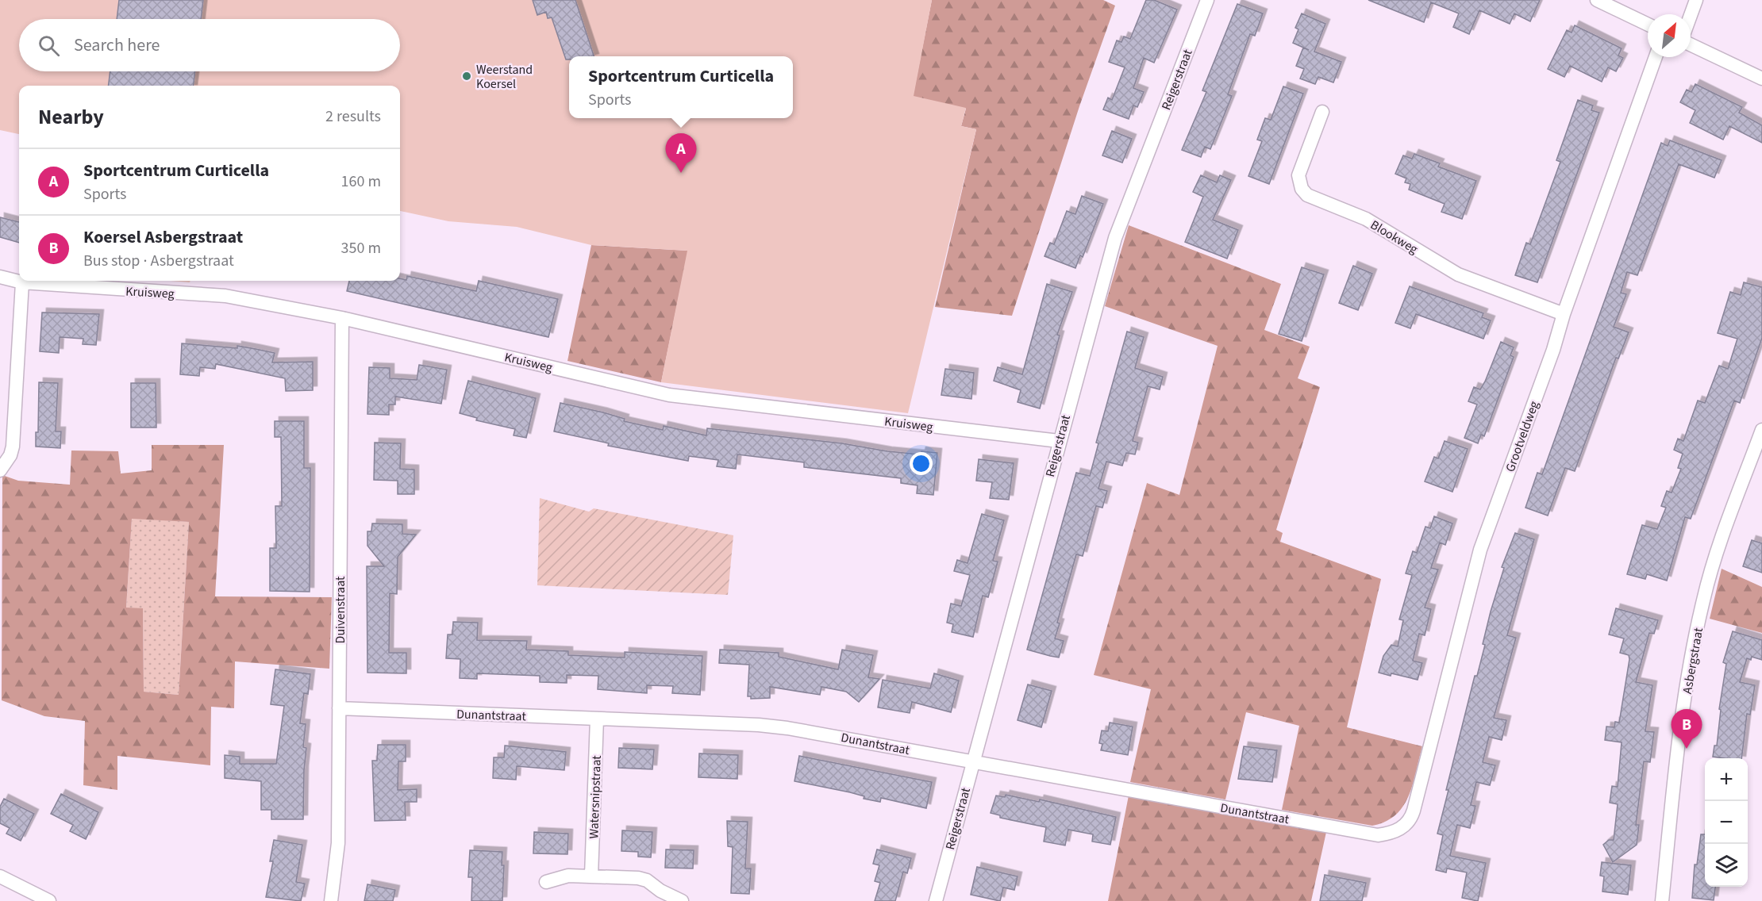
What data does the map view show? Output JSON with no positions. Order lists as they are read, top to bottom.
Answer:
{
  "streets": {
    "street": [
      "Reigerstraat",
      "Blookweg",
      "Kruisweg",
      "Grootveldweg",
      "Duivenstraat",
      "Asbergstraat",
      "Dunantstraat",
      "Watersnipstraat"
    ]
  },
  "crossings": [
    ["Reigerstraat", "Kruisweg"],
    ["Reigerstraat", "Dunantstraat"],
    ["Blookweg", "Grootveldweg"],
    ["Kruisweg", "Duivenstraat"],
    ["Grootveldweg", "Dunantstraat"],
    ["Duivenstraat", "Dunantstraat"],
    ["Dunantstraat", "Watersnipstraat"]
  ],
  "places": ["Weerstand Koersel"],
  "north": "top right",
  "page": {
    "search": "Search here",
    "popup": ["Sportcentrum Curticella", "Sports"],
    "heading": ["Nearby", "2 results"],
    "pins": ["A", "B"],
    "list": [
      {
        "mark": "A",
        "name": "Sportcentrum Curticella",
        "note": "Sports",
        "value": "160 m"
      },
      {
        "mark": "B",
        "name": "Koersel Asbergstraat",
        "note": "Bus stop · Asbergstraat",
        "value": "350 m"
      }
    ],
    "map_buttons": ["+", "−"]
  }
}
